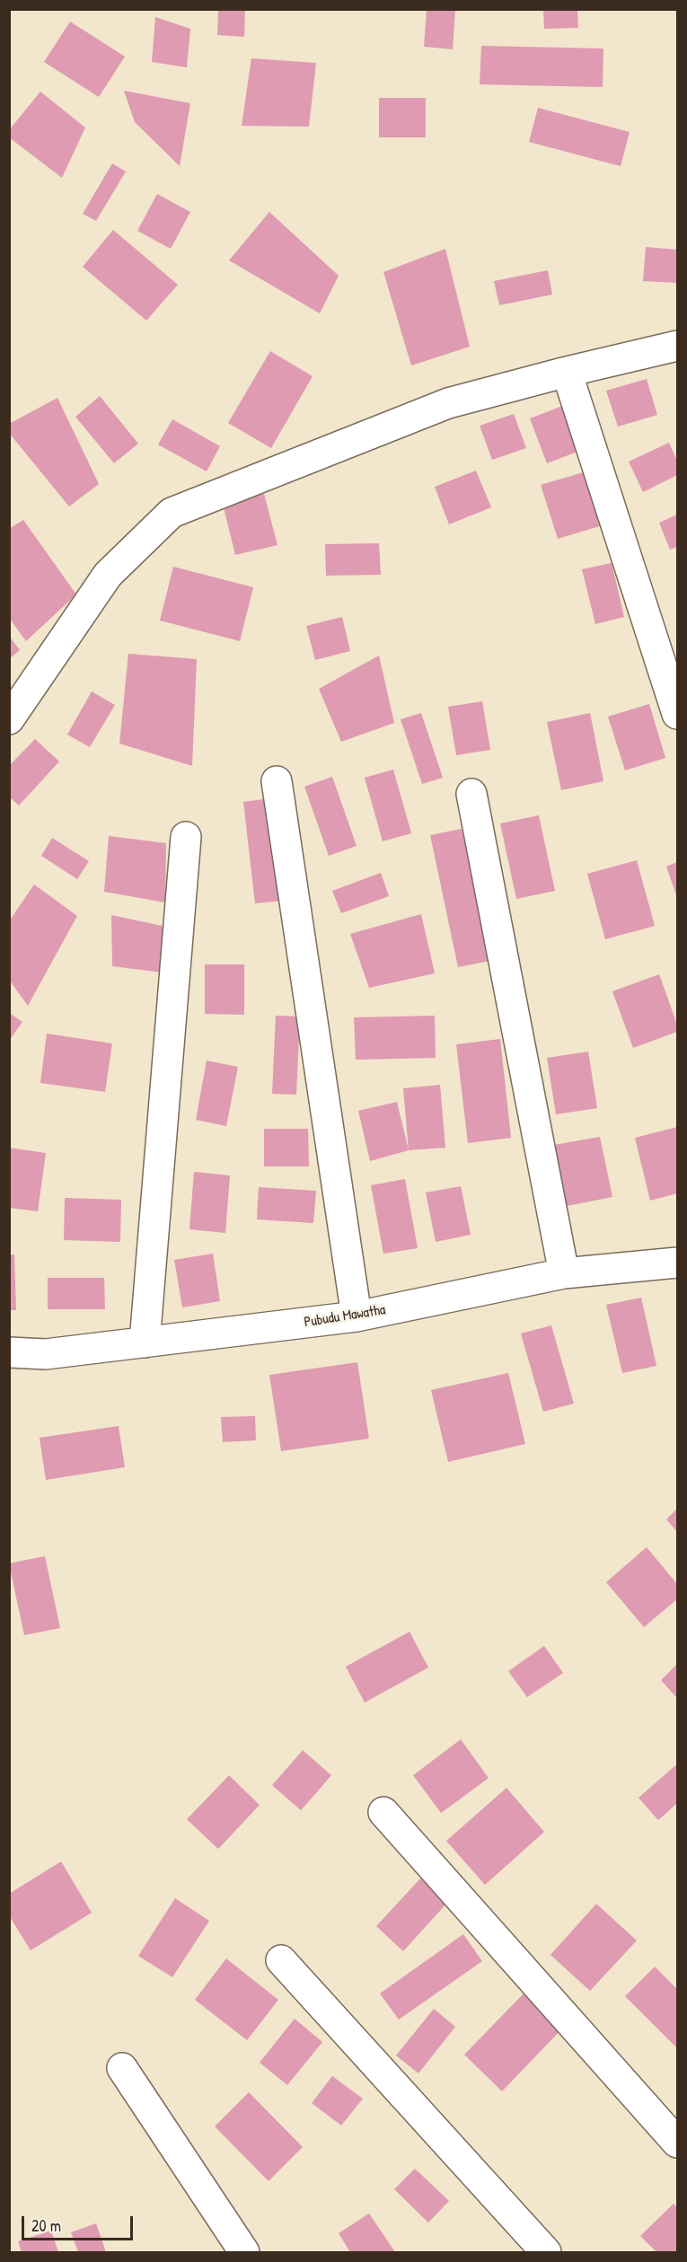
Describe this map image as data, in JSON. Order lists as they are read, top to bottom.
{
  "streets": {
    "street": ["Pubudu Mawatha"]
  },
  "scale_bar": "20 m"
}
